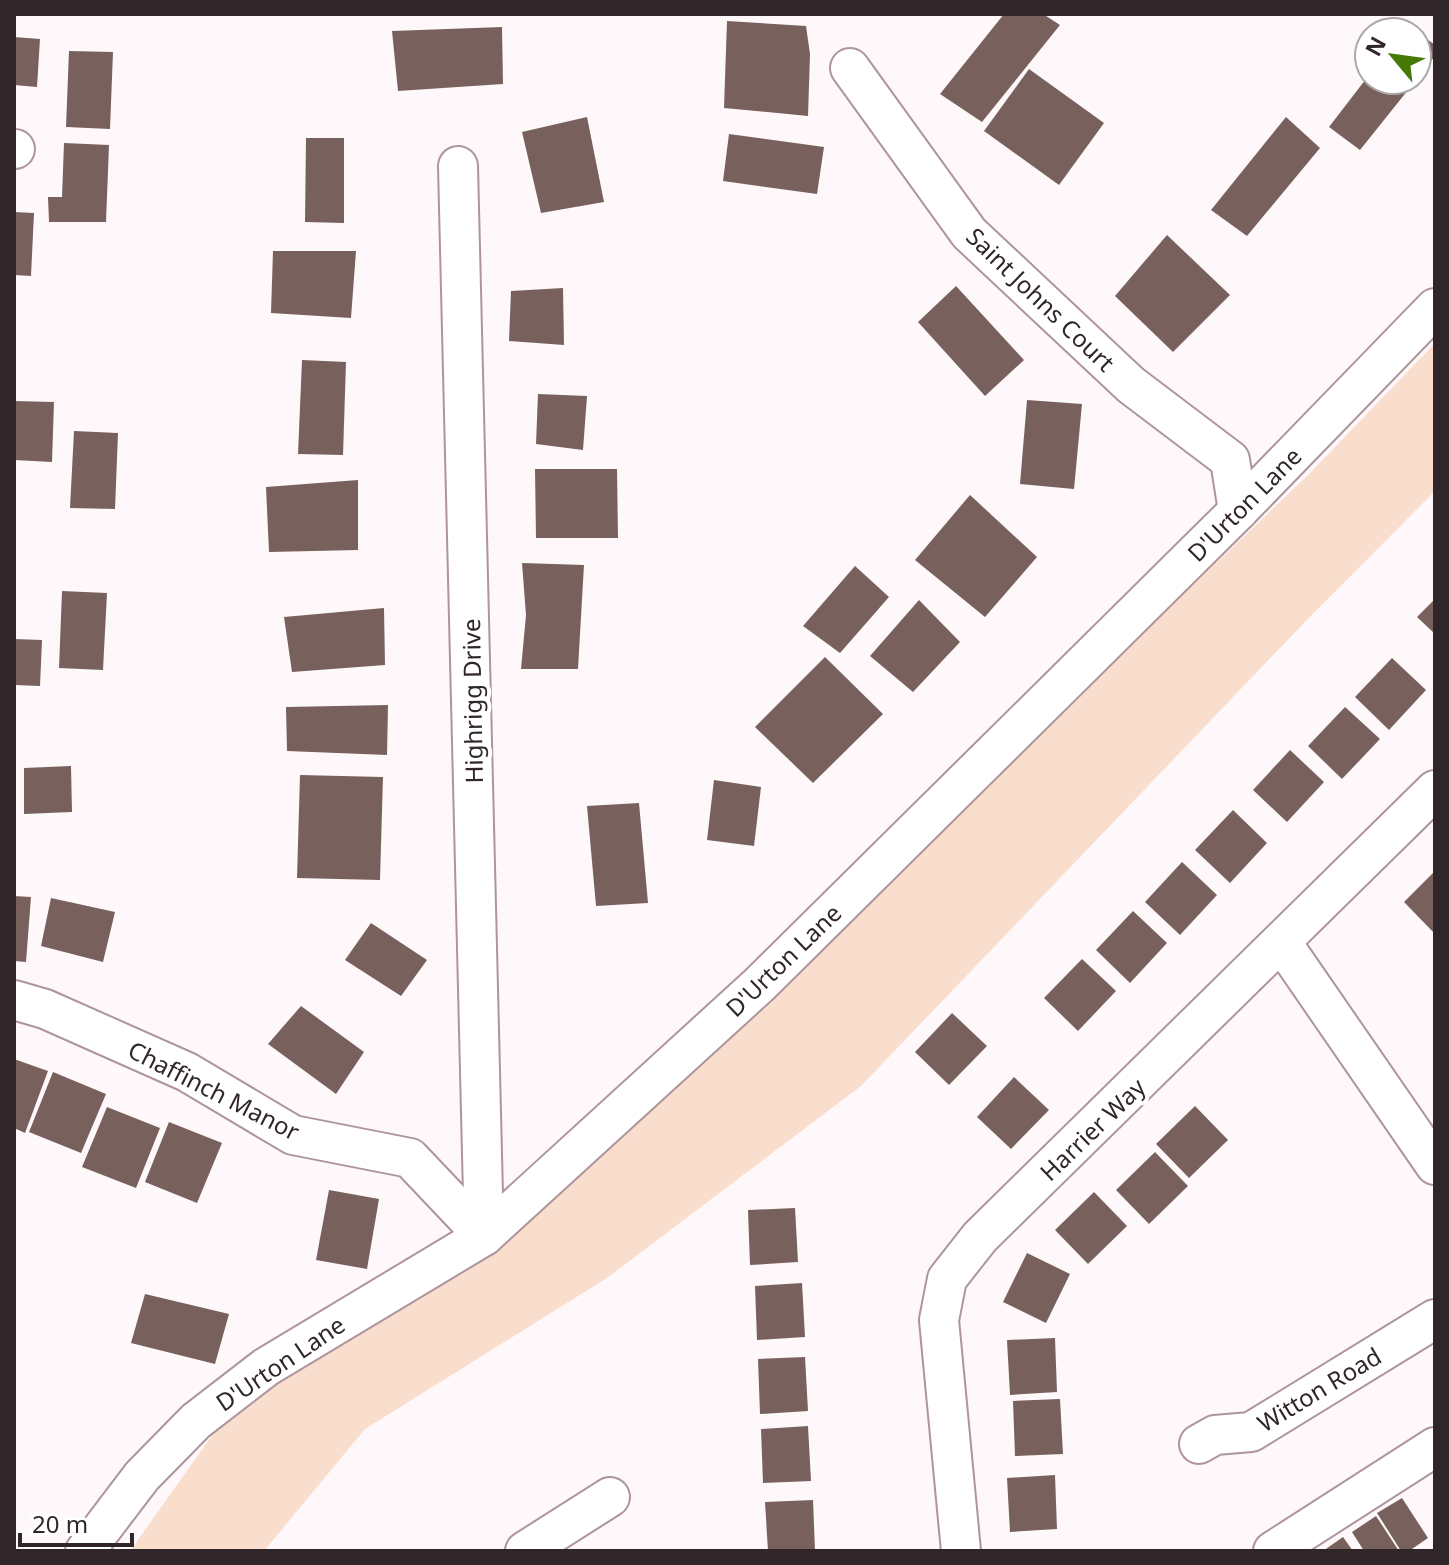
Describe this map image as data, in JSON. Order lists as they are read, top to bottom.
{
  "streets": {
    "street": [
      "Saint Johns Court",
      "D'Urton Lane",
      "Highrigg Drive",
      "Chaffinch Manor",
      "Harrier Way",
      "Witton Road"
    ]
  },
  "crossings": [
    ["Saint Johns Court", "D'Urton Lane"],
    ["D'Urton Lane", "Highrigg Drive"],
    ["D'Urton Lane", "Chaffinch Manor"],
    ["Highrigg Drive", "Chaffinch Manor"]
  ],
  "scale_bar": "20 m",
  "north": "top left"
}
